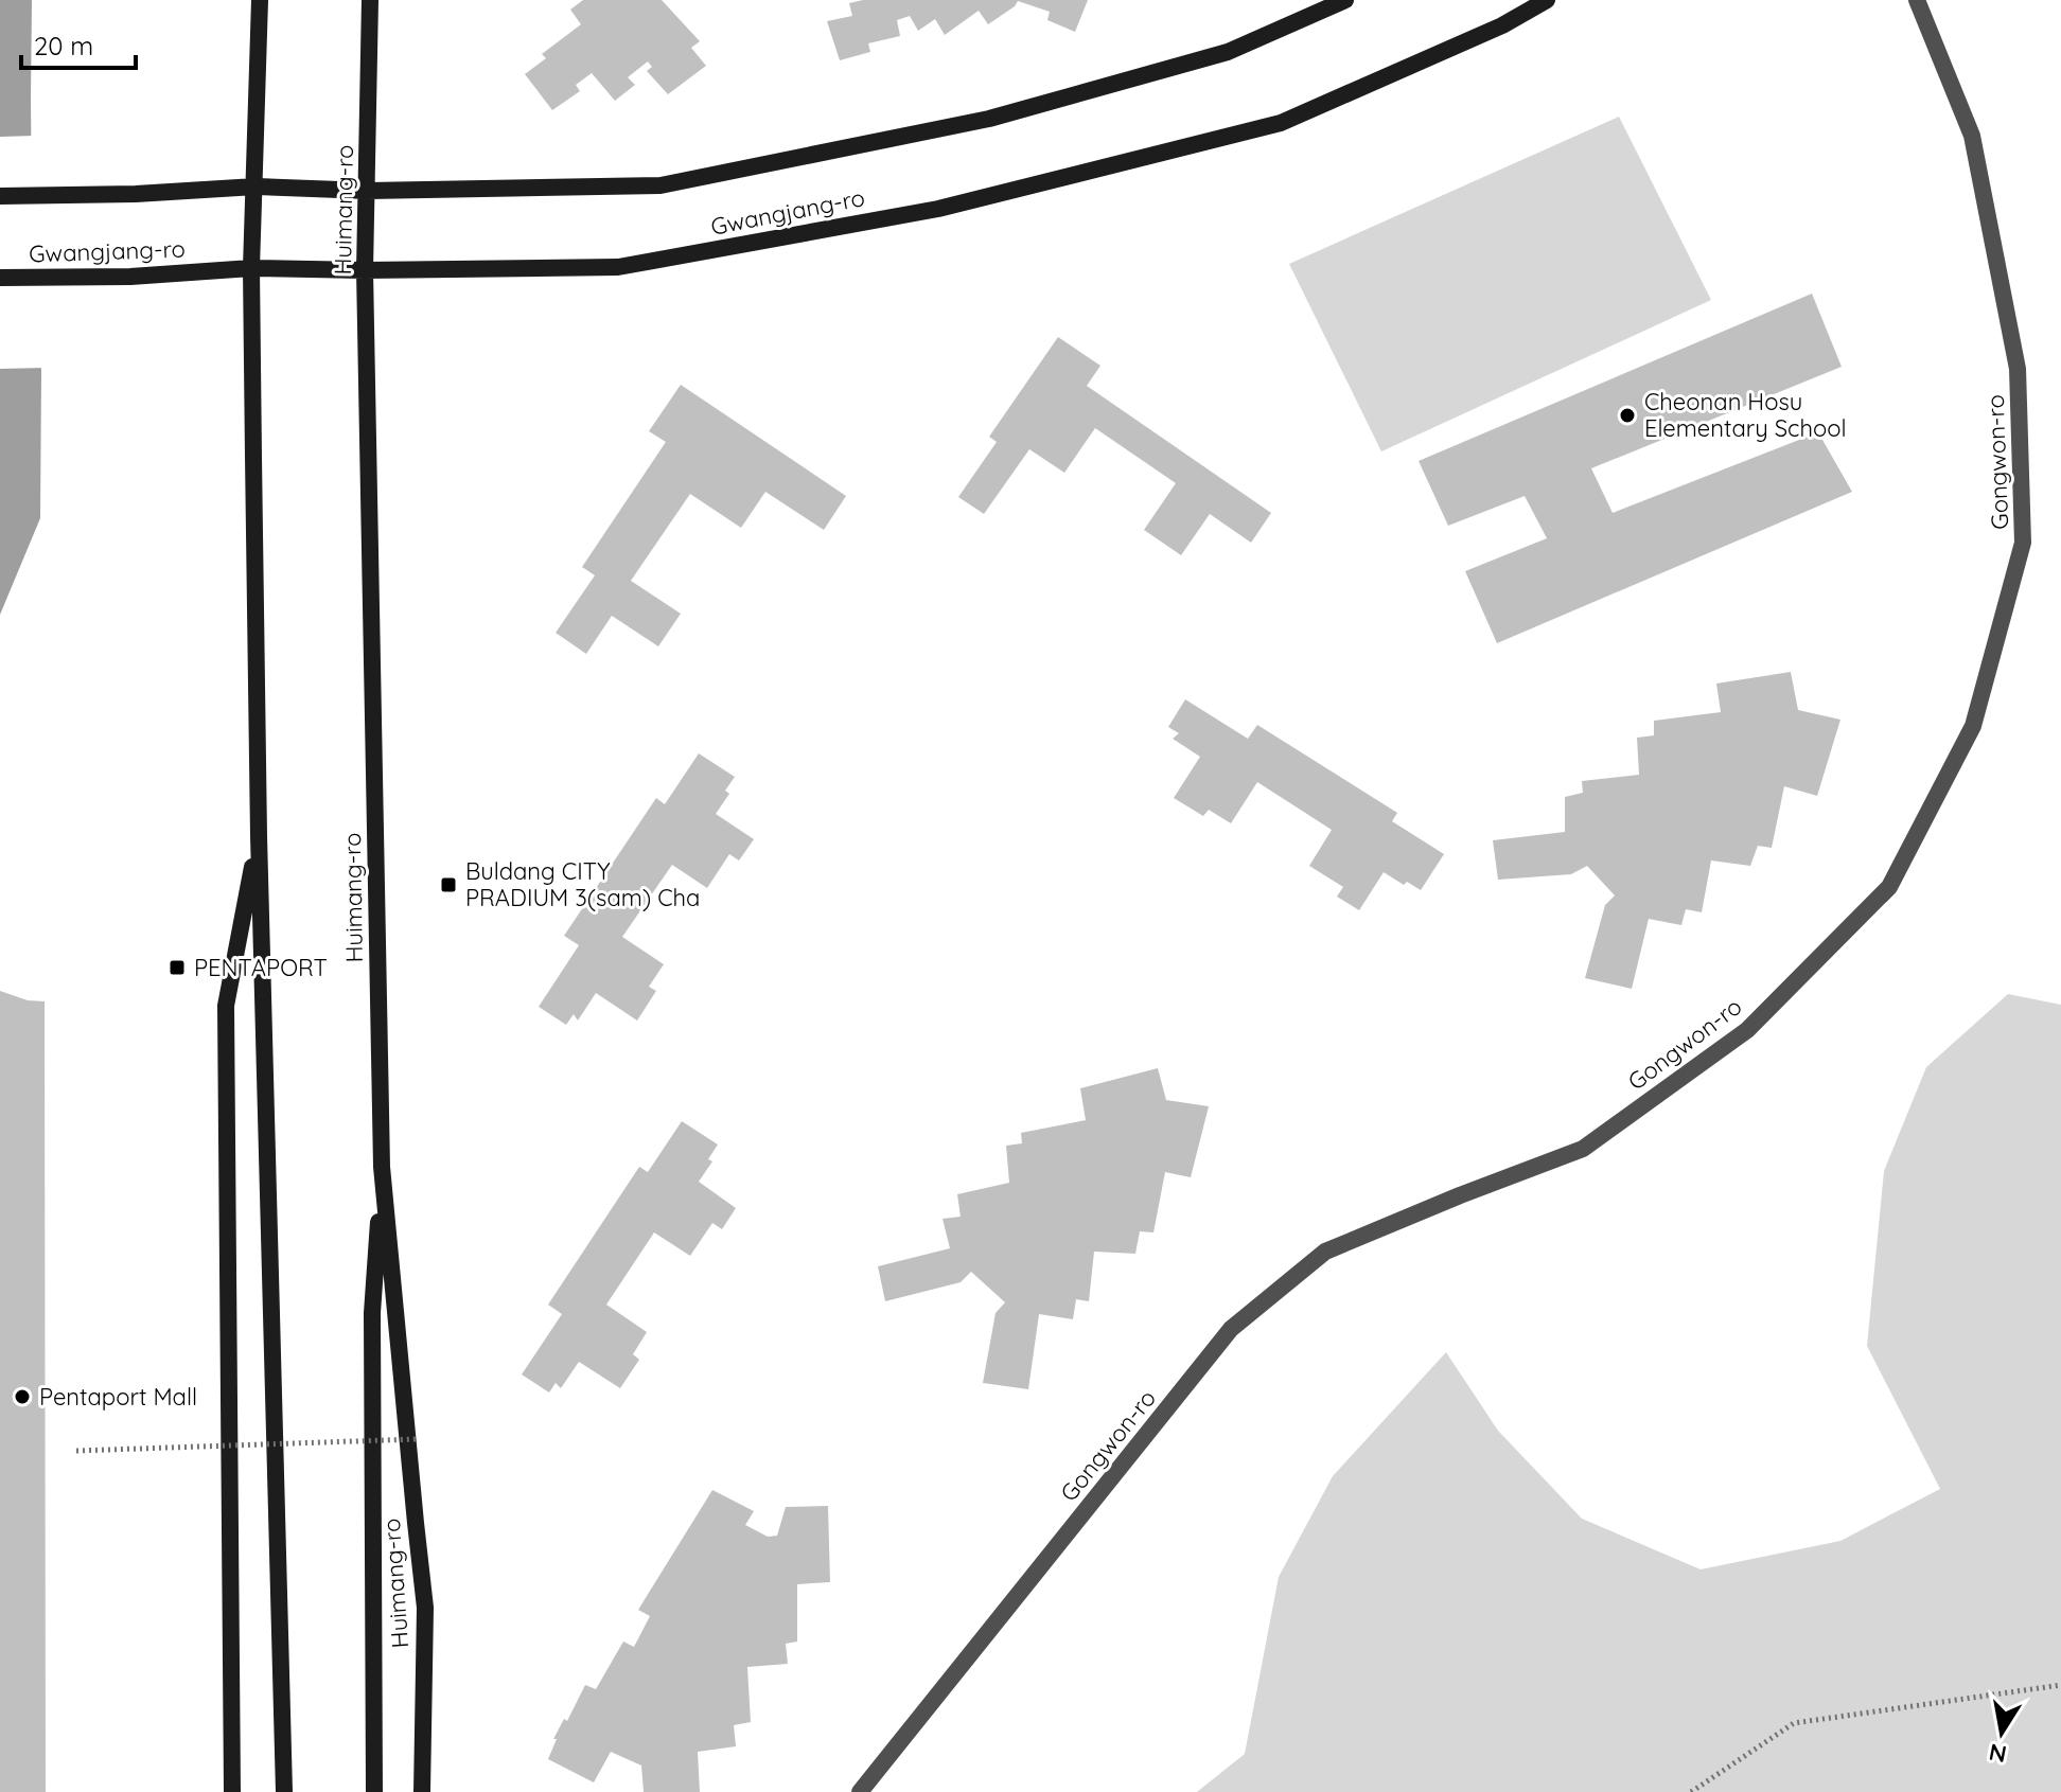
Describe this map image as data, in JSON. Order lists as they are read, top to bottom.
{
  "streets": {
    "main road": ["Huimang-ro", "Gwangjang-ro"],
    "street": ["Gongwon-ro"]
  },
  "crossings": [
    ["Huimang-ro", "Gwangjang-ro"]
  ],
  "places": {
    "other": ["Cheonan Hosu Elementary School", "Pentaport Mall"],
    "transit": ["Buldang CITY PRADIUM 3(sam) Cha", "PENTAPORT"]
  },
  "scale_bar": "20 m",
  "north": "bottom"
}
